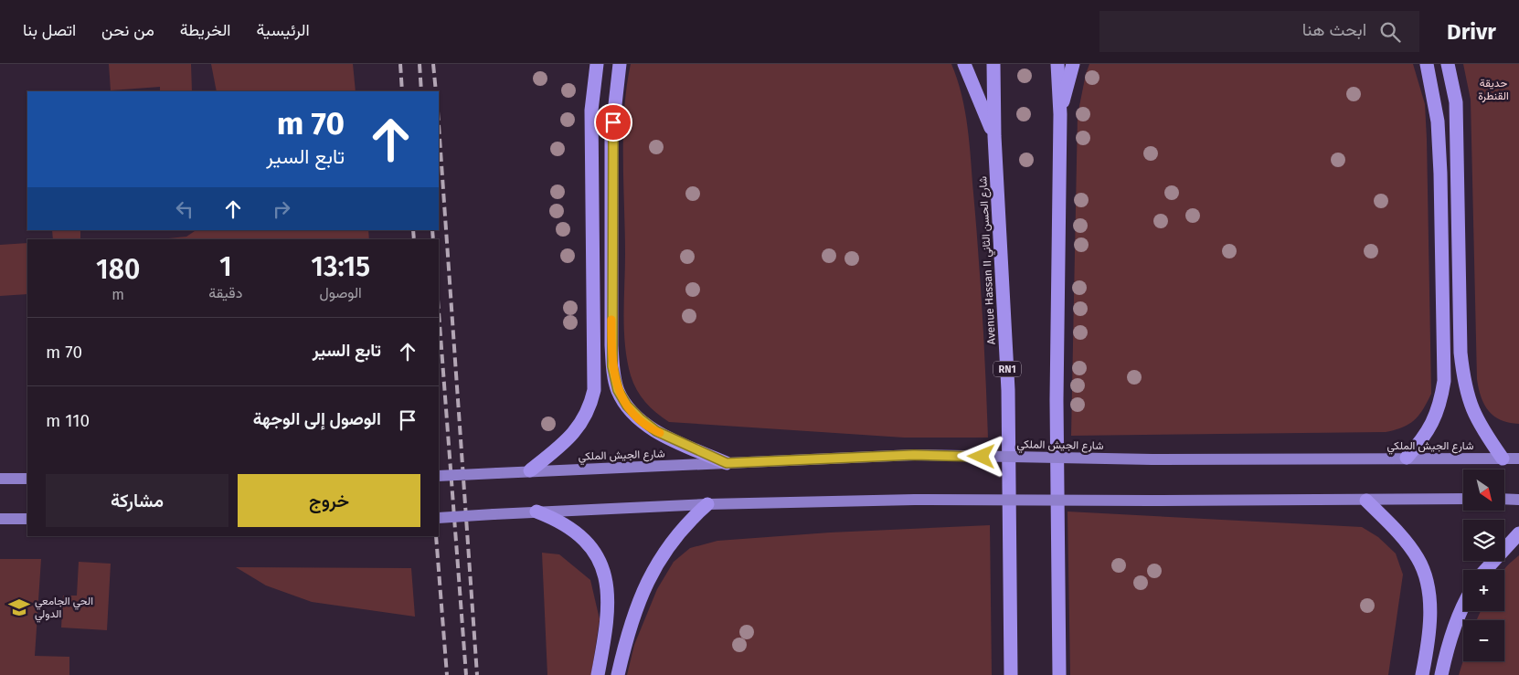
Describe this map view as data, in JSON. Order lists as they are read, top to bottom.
{
  "streets": {
    "highway": ["Avenue Hassan II شارع الحسن الثاني", "RN1"],
    "main road": ["شارع الجيش الملكي"]
  },
  "parks": ["حديقة القنطرة"],
  "places": {
    "school or university": ["الحي الجامعي الدولي"]
  },
  "north": "bottom right",
  "page": {
    "header": "Drivr",
    "search": "ابحث هنا",
    "nav": [
      "الرئيسية",
      "الخريطة",
      "من نحن",
      "اتصل بنا"
    ],
    "turn": ["70 m", "تابع السير"],
    "eta": [
      "13:15",
      "الوصول",
      "1",
      "دقيقة",
      "180",
      "m"
    ],
    "list": [
      {
        "name": "تابع السير",
        "value": "70 m"
      },
      {
        "name": "الوصول إلى الوجهة",
        "value": "110 m"
      }
    ],
    "buttons": ["خروج", "مشاركة"],
    "map_buttons": ["+", "−"]
  }
}
